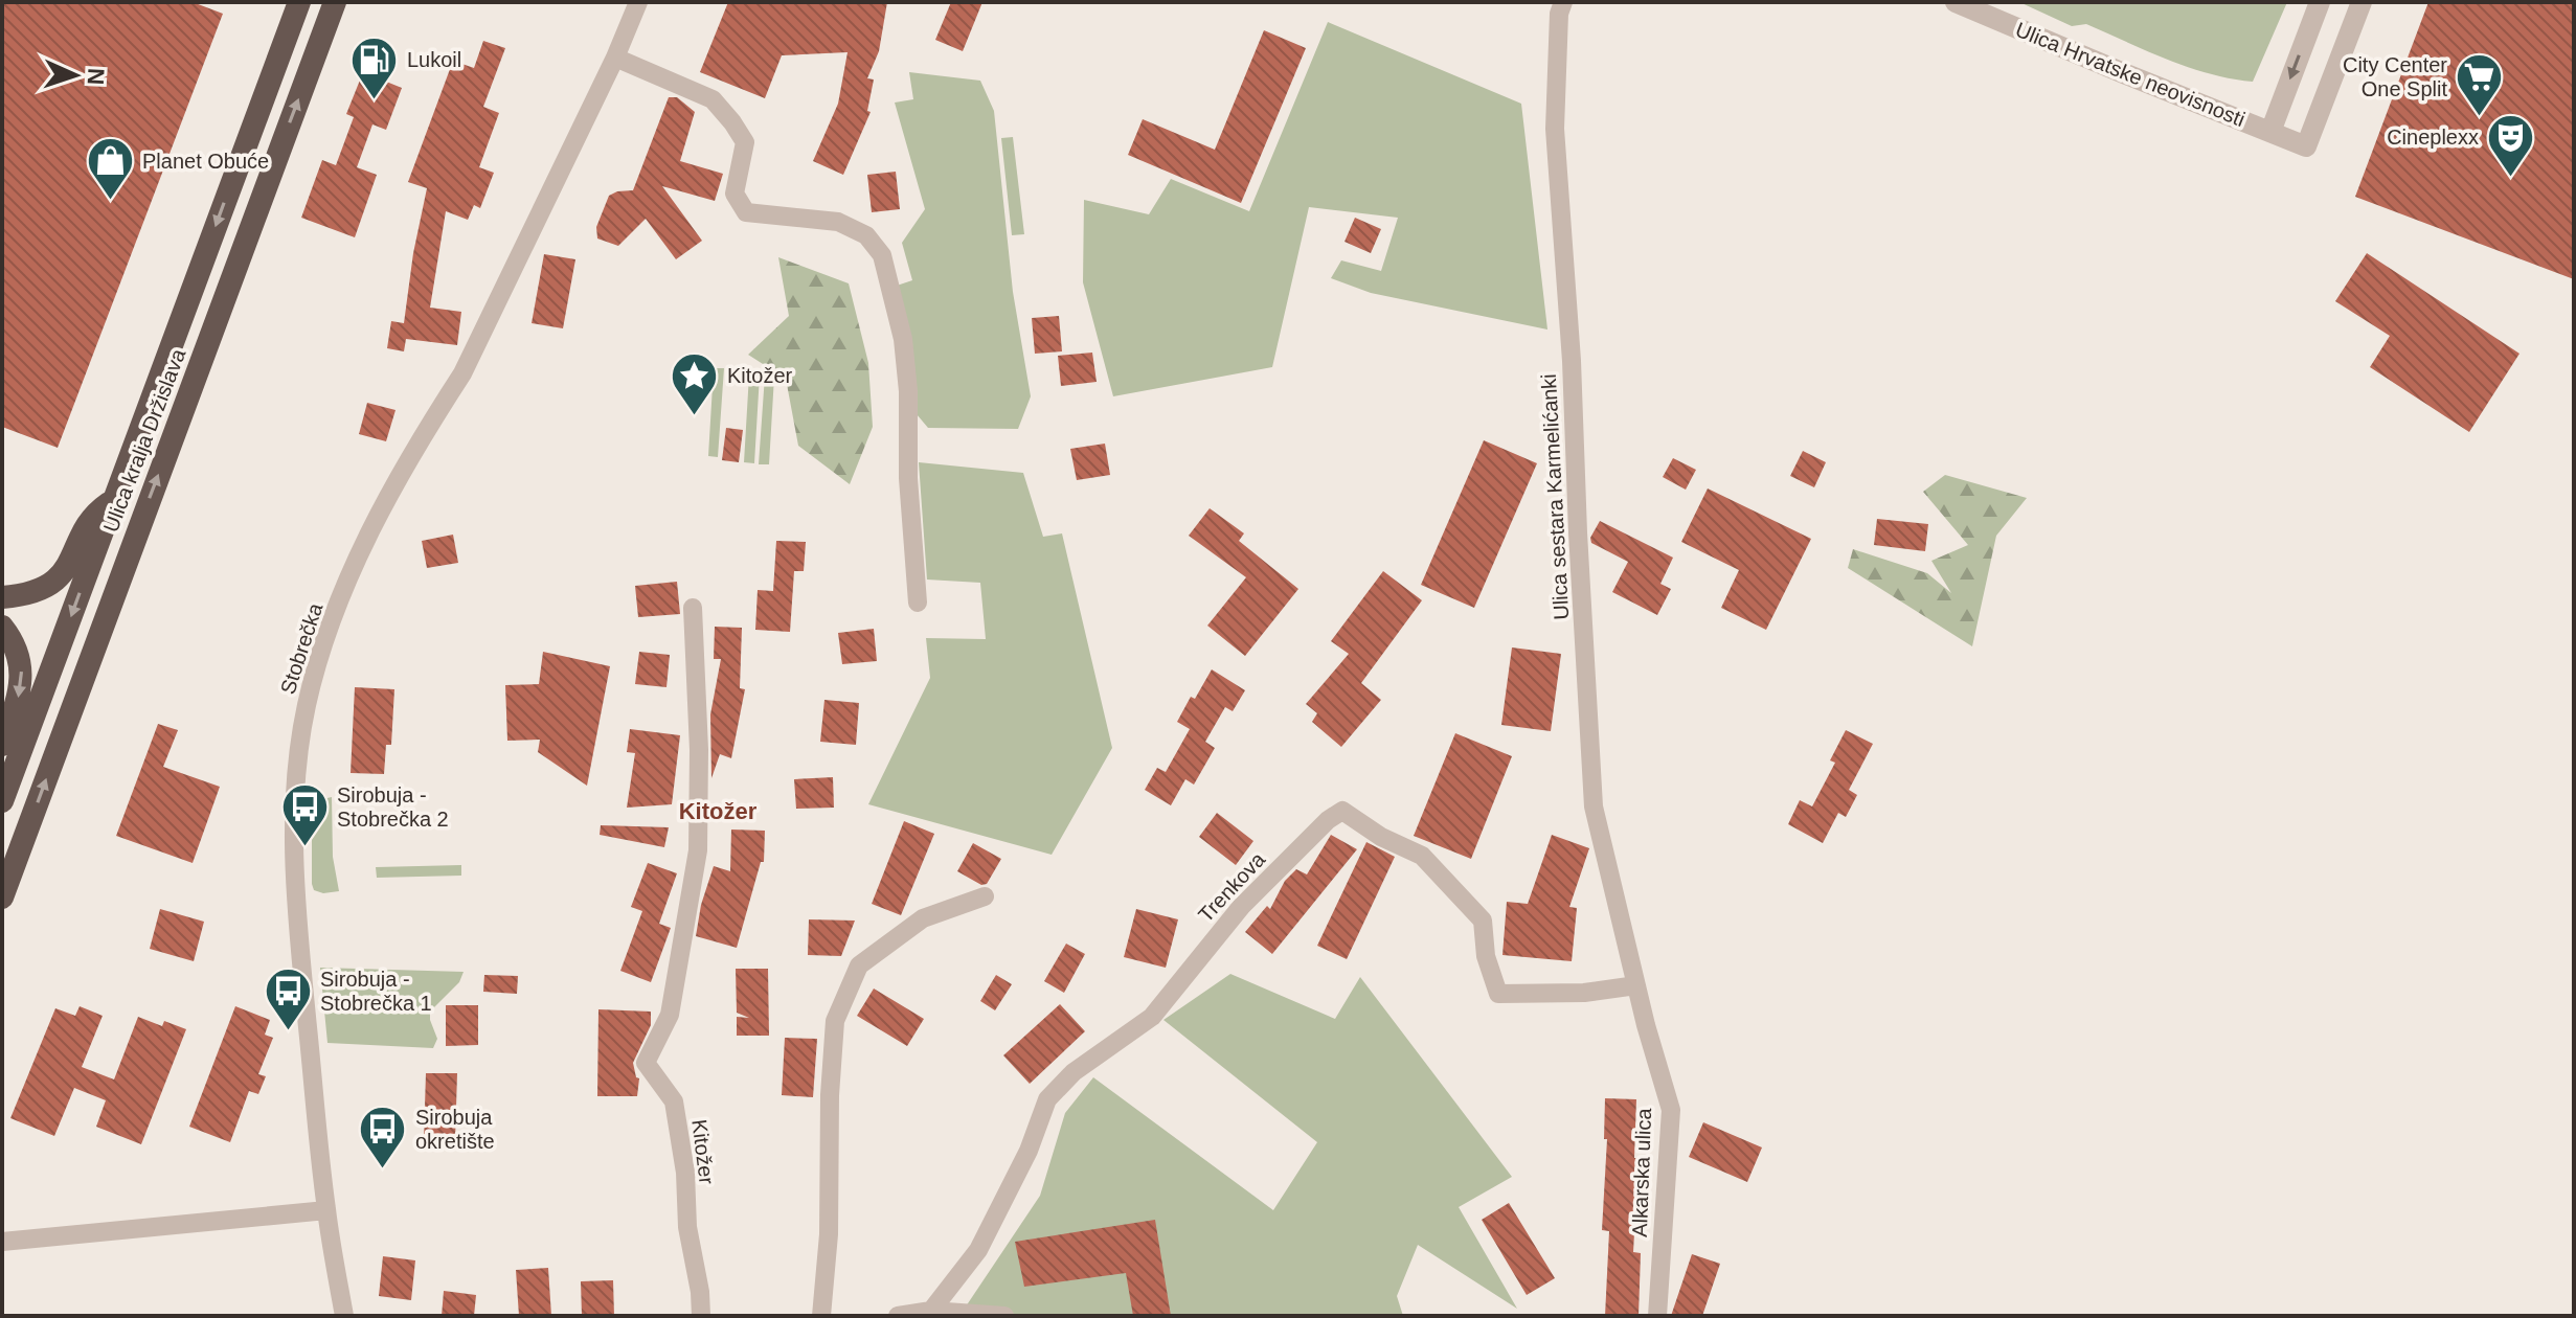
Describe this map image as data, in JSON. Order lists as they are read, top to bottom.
{
  "streets": {
    "highway": ["Ulica kralja Držislava"],
    "street": [
      "Ulica Hrvatske neovisnosti",
      "Ulica sestara Karmelićanki",
      "Stobrečka",
      "Trenkova",
      "Kitožer",
      "Alkarska ulica"
    ]
  },
  "crossings": [
    ["Ulica sestara Karmelićanki", "Trenkova"],
    ["Ulica sestara Karmelićanki", "Alkarska ulica"],
    ["Trenkova", "Alkarska ulica"]
  ],
  "districts": ["Kitožer"],
  "places": {
    "fuel station": ["Lukoil"],
    "supermarket": ["City Center One Split"],
    "theatre": ["Cineplexx"],
    "shop": ["Planet Obuće"],
    "place": ["Kitožer"],
    "bus stop": ["Sirobuja - Stobrečka 2", "Sirobuja - Stobrečka 1", "Sirobuja okretište"]
  },
  "north": "right"
}
